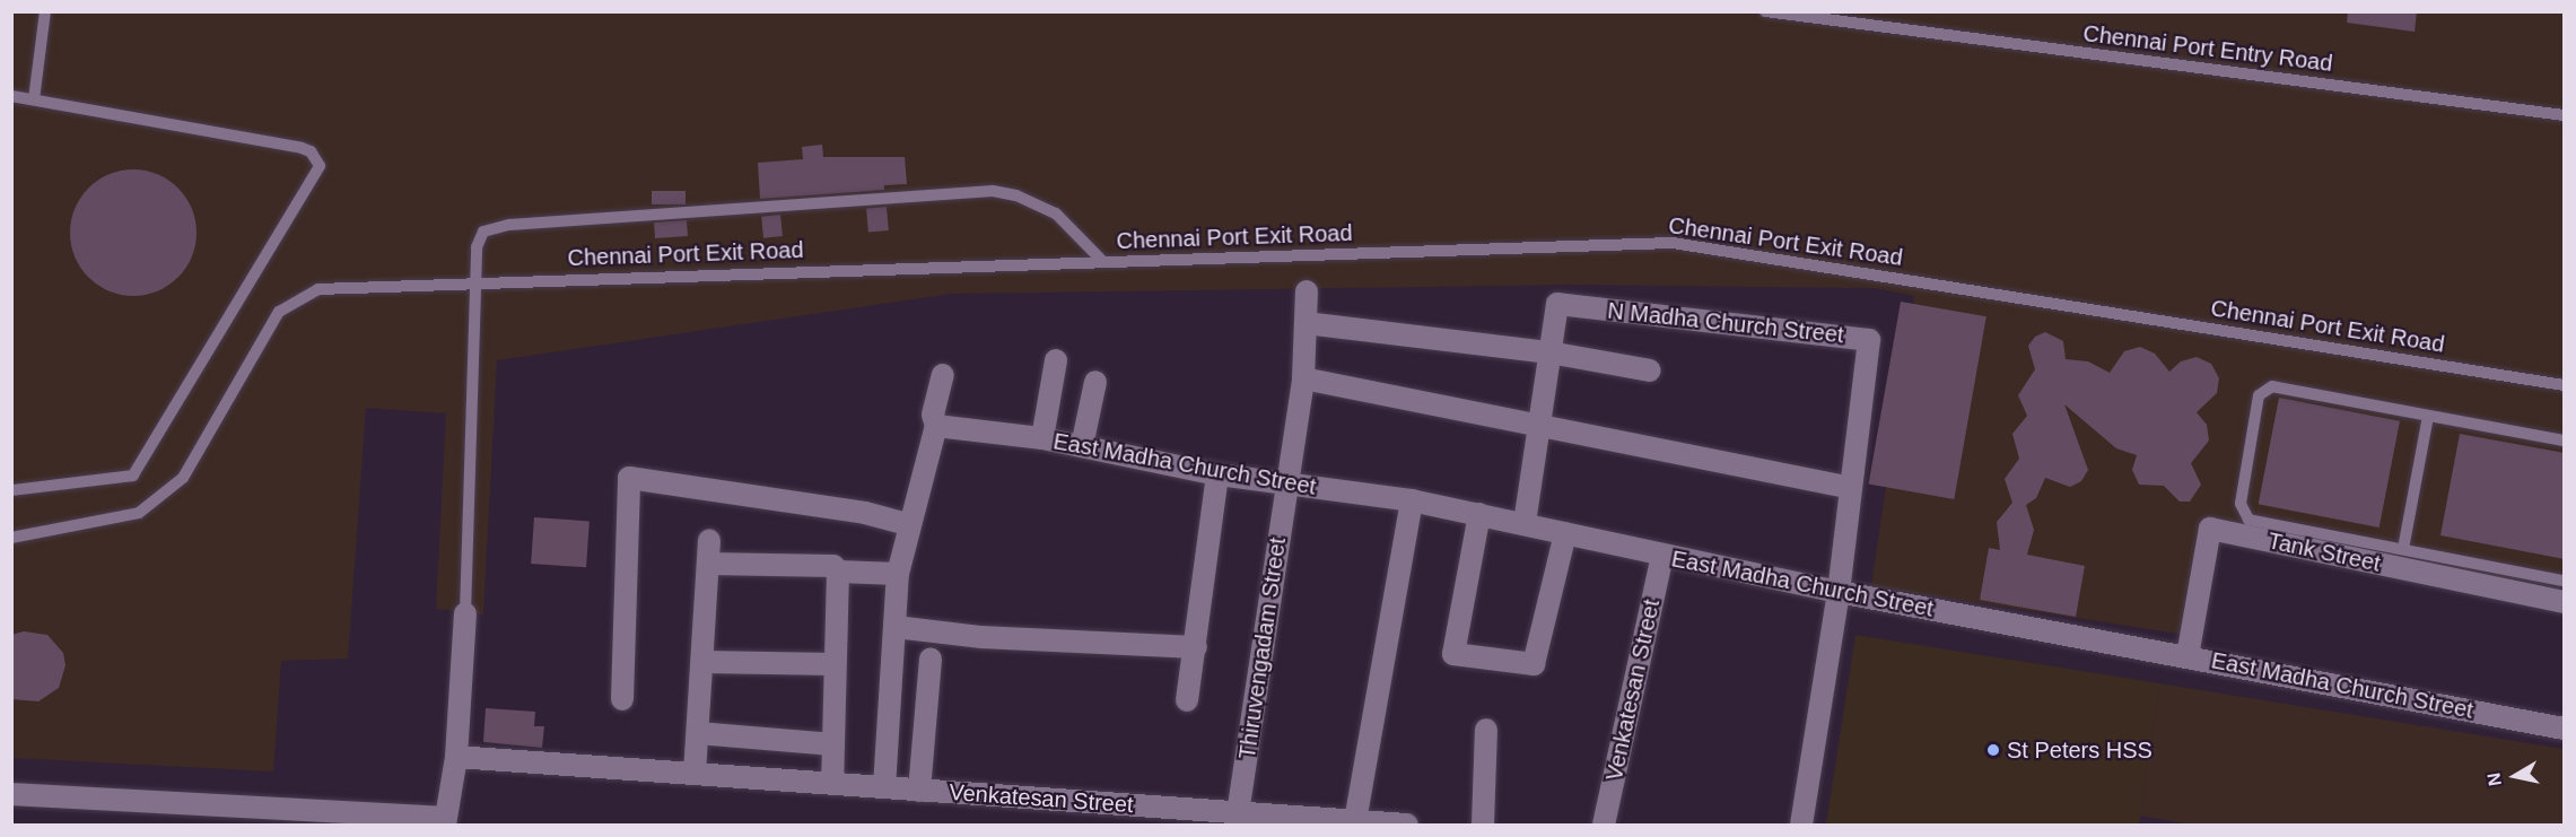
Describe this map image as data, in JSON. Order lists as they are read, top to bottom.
{
  "streets": {
    "street": [
      "N Madha Church Street",
      "East Madha Church Street",
      "Tank Street",
      "Thiruvengadam Street",
      "Venkatesan Street"
    ],
    "lane": ["Chennai Port Entry Road", "Chennai Port Exit Road"]
  },
  "crossings": [
    ["N Madha Church Street", "East Madha Church Street"],
    ["East Madha Church Street", "Tank Street"],
    ["East Madha Church Street", "Thiruvengadam Street"],
    ["East Madha Church Street", "Venkatesan Street"],
    ["Thiruvengadam Street", "Venkatesan Street"]
  ],
  "places": ["St Peters HSS"],
  "north": "left"
}
